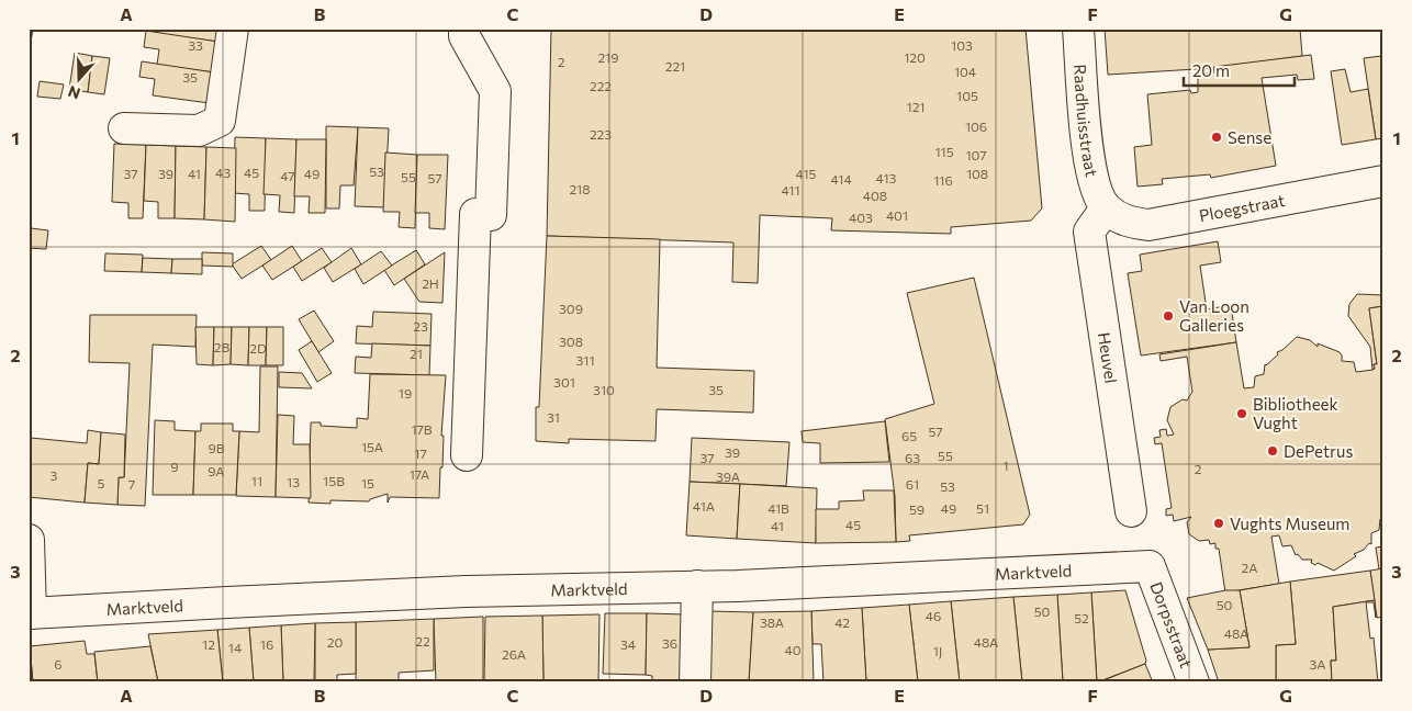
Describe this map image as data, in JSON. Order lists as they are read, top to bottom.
{
  "streets": {
    "street": [
      "Raadhuisstraat",
      "Ploegstraat",
      "Heuvel",
      "Marktveld",
      "Dorpsstraat"
    ]
  },
  "crossings": [
    ["Raadhuisstraat", "Ploegstraat"],
    ["Raadhuisstraat", "Heuvel"],
    ["Ploegstraat", "Heuvel"],
    ["Marktveld", "Dorpsstraat"]
  ],
  "places": [
    "Sense",
    "Van Loon Galleries",
    "Bibliotheek Vught",
    "DePetrus",
    "Vughts Museum"
  ],
  "house_numbers": [
    "33",
    "103",
    "219",
    "120",
    "2",
    "221",
    "104",
    "35",
    "222",
    "105",
    "121",
    "106",
    "223",
    "115",
    "107",
    "53",
    "43",
    "45",
    "37",
    "39",
    "41",
    "49",
    "415",
    "108",
    "47",
    "55",
    "57",
    "413",
    "414",
    "116",
    "218",
    "411",
    "408",
    "401",
    "403",
    "2H",
    "309",
    "23",
    "308",
    "2B",
    "2D",
    "21",
    "311",
    "301",
    "310",
    "35",
    "19",
    "31",
    "17B",
    "57",
    "65",
    "15A",
    "9B",
    "39",
    "17",
    "55",
    "37",
    "63",
    "1",
    "9",
    "2",
    "9A",
    "17A",
    "3",
    "39A",
    "11",
    "15B",
    "13",
    "5",
    "15",
    "7",
    "61",
    "53",
    "41A",
    "41B",
    "49",
    "51",
    "59",
    "45",
    "41",
    "2A",
    "50",
    "50",
    "46",
    "52",
    "38A",
    "42",
    "48A",
    "22",
    "20",
    "48A",
    "36",
    "12",
    "16",
    "34",
    "14",
    "40",
    "1J",
    "26A",
    "6",
    "3A"
  ],
  "scale_bar": "20 m",
  "north": "bottom",
  "grid": {
    "columns": [
      "A",
      "B",
      "C",
      "D",
      "E",
      "F",
      "G"
    ],
    "rows": ["1", "2", "3"]
  }
}
